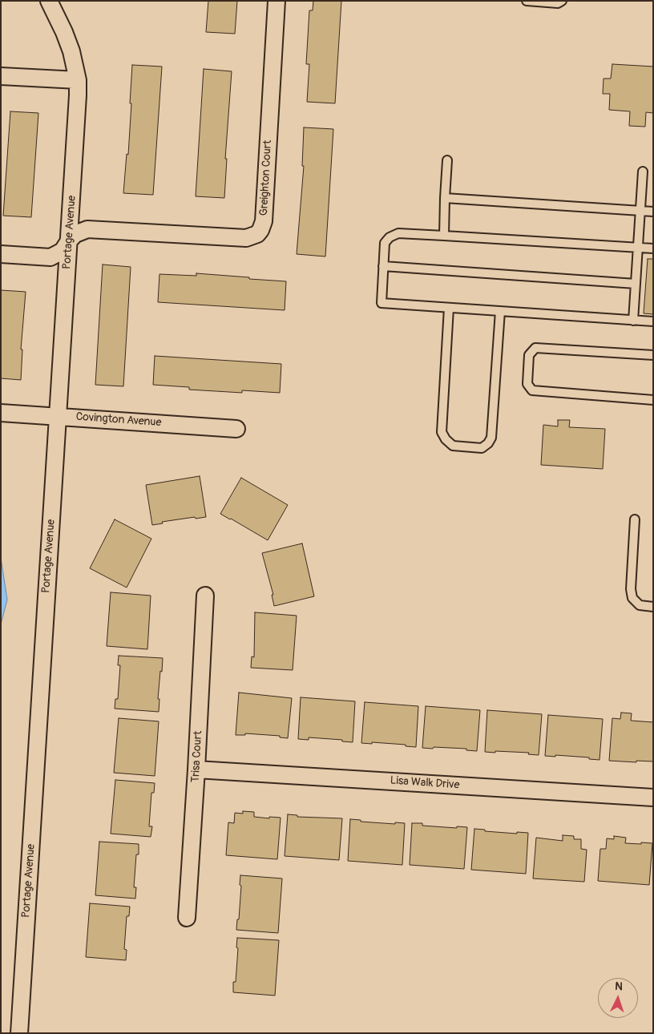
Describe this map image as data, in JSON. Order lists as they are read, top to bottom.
{
  "streets": {
    "street": [
      "Greighton Court",
      "Portage Avenue",
      "Covington Avenue",
      "Trisa Court",
      "Lisa Walk Drive"
    ]
  },
  "crossings": [
    ["Greighton Court", "Portage Avenue"],
    ["Portage Avenue", "Covington Avenue"],
    ["Trisa Court", "Lisa Walk Drive"]
  ],
  "north": "top"
}
